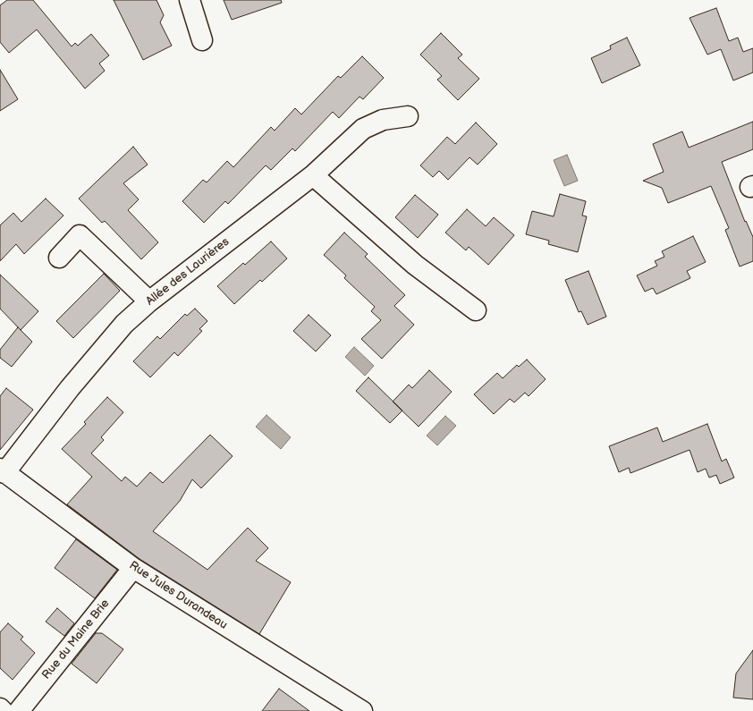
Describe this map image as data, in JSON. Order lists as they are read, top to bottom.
{
  "streets": {
    "street": ["Allée des Laurières", "Rue Jules Durandeau", "Rue du Maine Brie"]
  },
  "crossings": [
    ["Allée des Laurières", "Rue Jules Durandeau"],
    ["Rue Jules Durandeau", "Rue du Maine Brie"]
  ]
}
